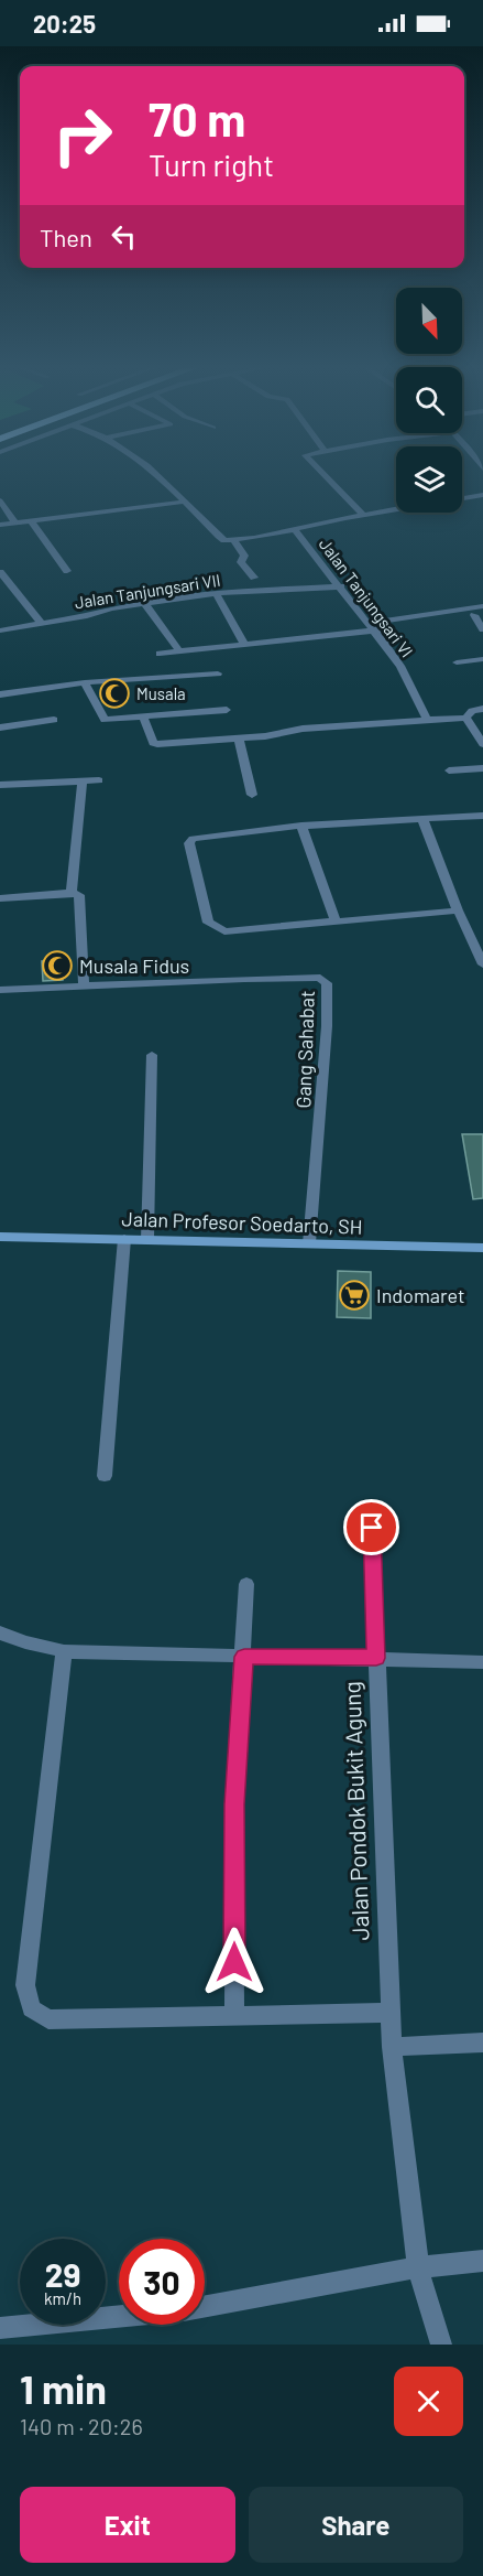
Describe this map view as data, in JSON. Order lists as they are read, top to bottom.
{
  "streets": {
    "main road": ["Jalan Profesor Soedarto, SH"],
    "street": [
      "Jalan Tanjungsari VII",
      "Jalan Tanjungsari VI",
      "Gang Sahabat",
      "Jalan Pondok Bukit Agung"
    ]
  },
  "crossings": [
    ["Jalan Tanjungsari VII", "Jalan Tanjungsari VI"],
    ["Gang Sahabat", "Jalan Profesor Soedarto, SH"]
  ],
  "places": {
    "mosque": ["Musala", "Musala Fidus"],
    "supermarket": ["Indomaret"]
  },
  "north": "bottom right",
  "page": {
    "status": "20:25",
    "turn": ["70 m", "Turn right"],
    "then": "Then",
    "speed": "29 km/h",
    "limit": "30",
    "heading": ["1 min", "140 m · 20:26"],
    "buttons": ["Exit", "Share"]
  }
}
